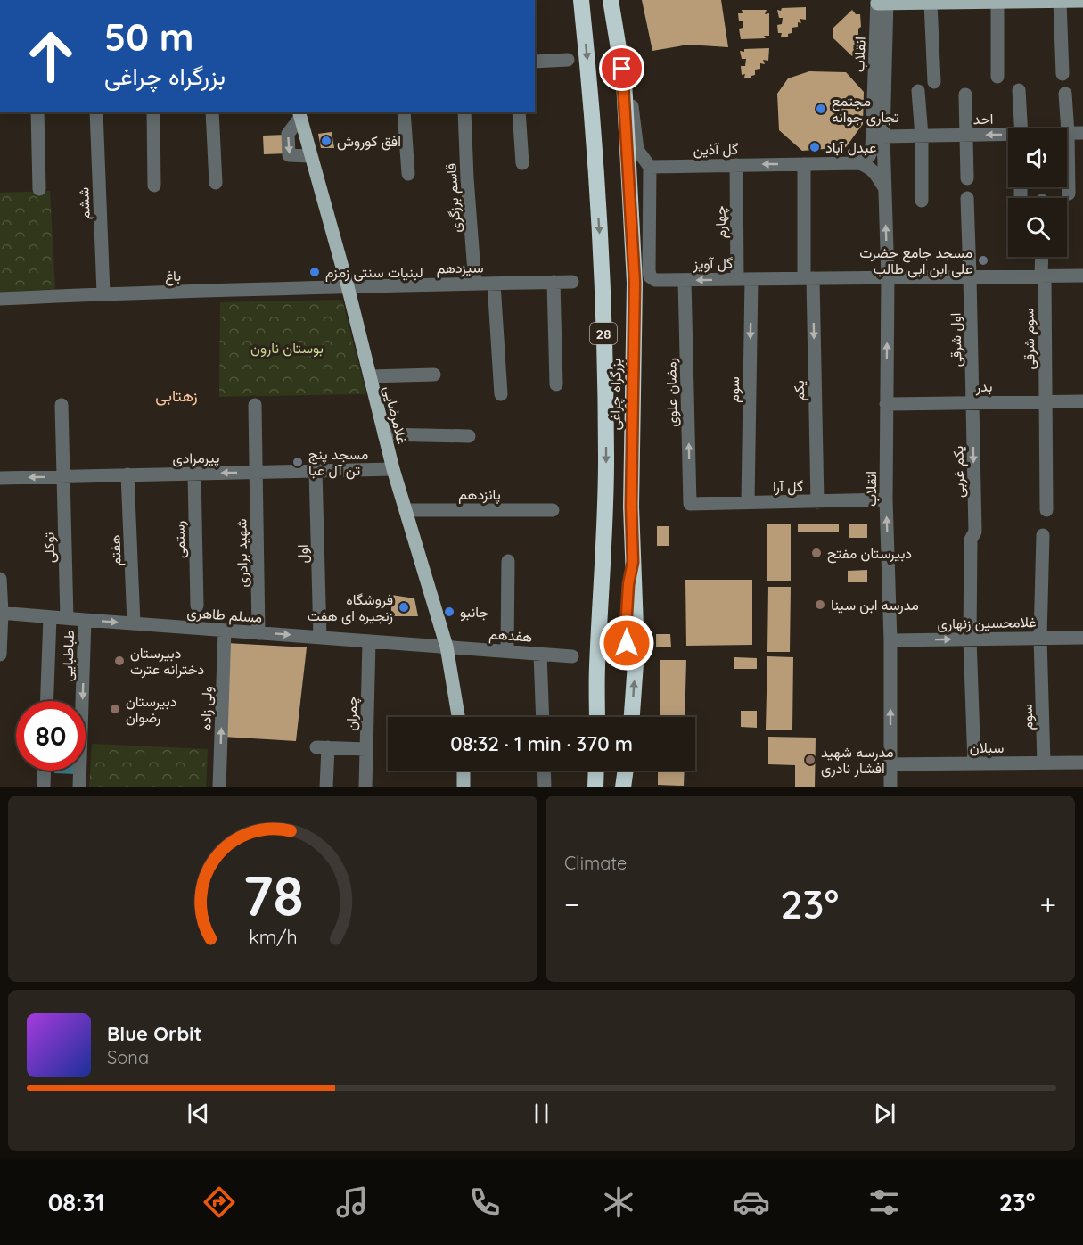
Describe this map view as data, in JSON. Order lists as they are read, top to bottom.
{
  "streets": {
    "highway": ["28", "بزرگراه چراغی"],
    "main road": ["غلامرضایی"],
    "street": [
      "انقلاب",
      "احد",
      "گل آذین",
      "قاسم برزگری",
      "ششم",
      "چهارم",
      "گل آویز",
      "سیزدهم",
      "باغ",
      "سوم شرقی",
      "اول شرقی",
      "بدر",
      "سوم",
      "یکم",
      "رمضان علوی",
      "پیرمرادی",
      "یکم غربی",
      "گل آرا",
      "پانزدهم",
      "رستمی",
      "توکلی",
      "هفتم",
      "شهید برادری",
      "اول",
      "مسلم طاهری",
      "غلامحسین زنهاری",
      "هفدهم",
      "طباطبایی",
      "ولی زاده",
      "چمران",
      "سبلان"
    ]
  },
  "crossings": [
    ["انقلاب", "احد"],
    ["انقلاب", "گل آذین"],
    ["انقلاب", "گل آویز"],
    ["انقلاب", "بدر"],
    ["انقلاب", "گل آرا"],
    ["انقلاب", "غلامحسین زنهاری"],
    ["انقلاب", "سبلان"],
    ["گل آذین", "چهارم"],
    ["گل آذین", "گل آویز"],
    ["گل آذین", "یکم"],
    ["قاسم برزگری", "سیزدهم"],
    ["ششم", "باغ"],
    ["چهارم", "گل آویز"],
    ["گل آویز", "سوم شرقی"],
    ["گل آویز", "اول شرقی"],
    ["گل آویز", "سوم"],
    ["گل آویز", "یکم"],
    ["گل آویز", "رمضان علوی"],
    ["سیزدهم", "باغ"],
    ["سیزدهم", "غلامرضایی"],
    ["باغ", "غلامرضایی"],
    ["سوم شرقی", "بدر"],
    ["اول شرقی", "بدر"],
    ["اول شرقی", "یکم غربی"],
    ["بدر", "یکم غربی"],
    ["سوم", "گل آرا"],
    ["سوم", "غلامحسین زنهاری"],
    ["سوم", "سبلان"],
    ["یکم", "گل آرا"],
    ["رمضان علوی", "گل آرا"],
    ["غلامرضایی", "پیرمرادی"],
    ["غلامرضایی", "پانزدهم"],
    ["غلامرضایی", "مسلم طاهری"],
    ["غلامرضایی", "هفدهم"],
    ["پیرمرادی", "رستمی"],
    ["پیرمرادی", "توکلی"],
    ["پیرمرادی", "هفتم"],
    ["پیرمرادی", "شهید برادری"],
    ["پیرمرادی", "اول"],
    ["یکم غربی", "غلامحسین زنهاری"],
    ["توکلی", "مسلم طاهری"],
    ["هفتم", "مسلم طاهری"],
    ["شهید برادری", "مسلم طاهری"],
    ["اول", "مسلم طاهری"],
    ["مسلم طاهری", "هفدهم"],
    ["مسلم طاهری", "طباطبایی"],
    ["مسلم طاهری", "ولی زاده"],
    ["مسلم طاهری", "چمران"]
  ],
  "one_way": [
    "انقلاب",
    "سوم",
    "یکم",
    "رمضان علوی",
    "غلامحسین زنهاری",
    "ولی زاده"
  ],
  "districts": ["زهتابی"],
  "parks": ["بوستان نارون"],
  "places": [
    "مجتمع تجاری جوانه",
    "افق کوروش",
    "عبدل آباد",
    "مسجد جامع حضرت علی ابن ابی طالب",
    "لبنیات سنتی زمزم",
    "مسجد پنج تن آل عبا",
    "دبیرستان مفتح",
    "مدرسه ابن سینا",
    "فروشگاه زنجیره ای هفت",
    "جانبو",
    "دبیرستان دخترانه عترت",
    "دبیرستان رضوان",
    "مدرسه شهید افشار نادری"
  ],
  "page": {
    "turn": ["50 m", "بزرگراه چراغی"],
    "limit": "80",
    "trip": "08:32 · 1 min · 370 m",
    "tile": "Climate",
    "heat": ["−", "23°", "+"],
    "song": ["Blue Orbit", "Sona"],
    "tabs": ["08:31", "23°"],
    "gauge": ["78", "km/h"]
  }
}
